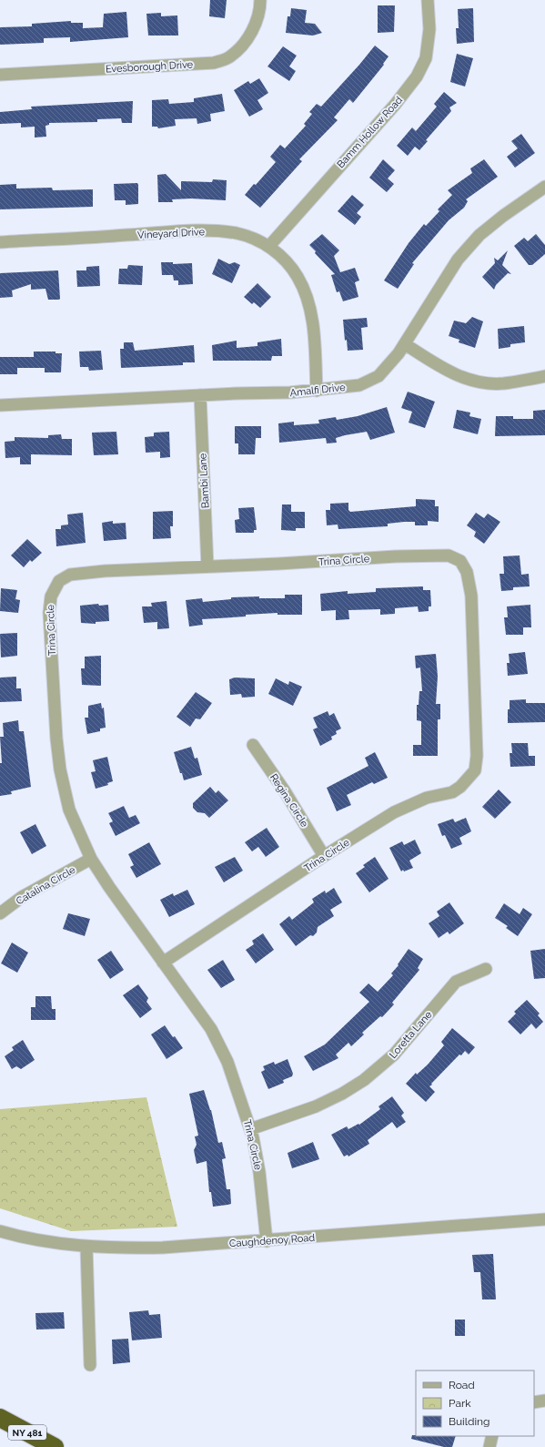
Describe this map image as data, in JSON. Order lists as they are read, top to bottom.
{
  "streets": {
    "highway": ["NY 481"],
    "street": [
      "Evesborough Drive",
      "Bamm Hollow Road",
      "Vineyard Drive",
      "Amalfi Drive",
      "Bambi Lane",
      "Trina Circle",
      "Regina Circle",
      "Catalina Circle",
      "Loretta Lane",
      "Caughdenoy Road"
    ]
  },
  "crossings": [
    ["Bamm Hollow Road", "Vineyard Drive"],
    ["Vineyard Drive", "Amalfi Drive"],
    ["Amalfi Drive", "Bambi Lane"],
    ["Bambi Lane", "Trina Circle"],
    ["Trina Circle", "Regina Circle"],
    ["Trina Circle", "Catalina Circle"],
    ["Trina Circle", "Loretta Lane"],
    ["Trina Circle", "Caughdenoy Road"]
  ],
  "legend": ["Road", "Park", "Building"]
}
